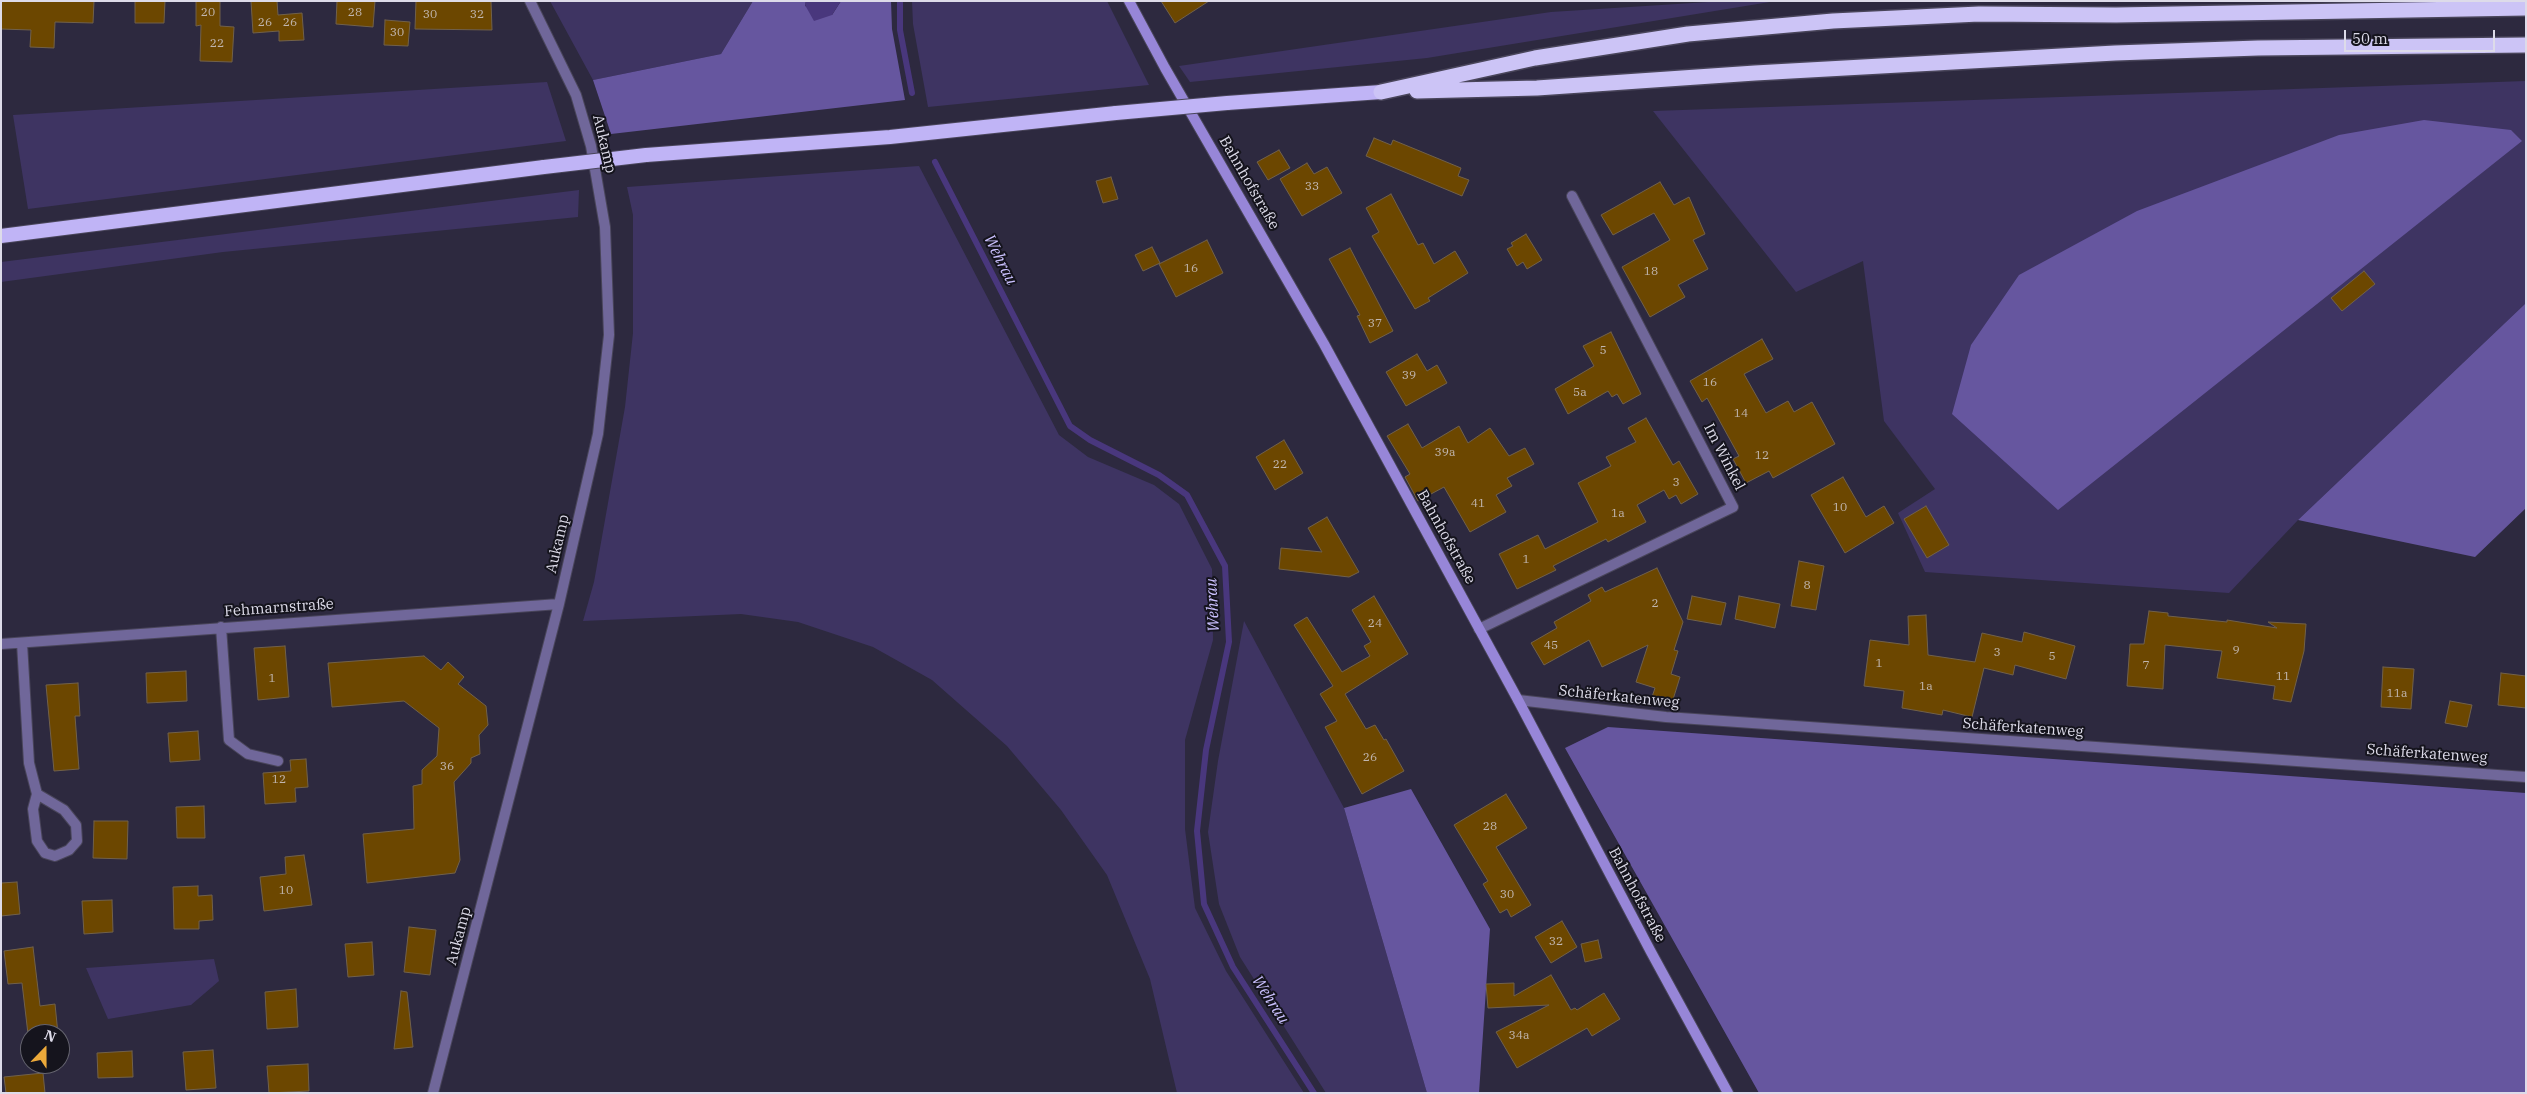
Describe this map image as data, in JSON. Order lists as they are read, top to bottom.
{
  "streets": {
    "main road": ["Bahnhofstraße"],
    "street": [
      "Aukamp",
      "Im Winkel",
      "Fehmarnstraße",
      "Schäferkatenweg"
    ]
  },
  "crossings": [
    ["Aukamp", "Fehmarnstraße"],
    ["Bahnhofstraße", "Im Winkel"],
    ["Bahnhofstraße", "Schäferkatenweg"]
  ],
  "water": ["Wehrau"],
  "house_numbers": [
    "20",
    "28",
    "30",
    "32",
    "26",
    "26",
    "30",
    "22",
    "33",
    "16",
    "18",
    "37",
    "5",
    "39",
    "16",
    "5a",
    "14",
    "39a",
    "12",
    "22",
    "3",
    "41",
    "10",
    "1a",
    "1",
    "8",
    "2",
    "24",
    "45",
    "9",
    "3",
    "5",
    "1",
    "7",
    "11",
    "1",
    "1a",
    "11a",
    "26",
    "36",
    "12",
    "28",
    "10",
    "30",
    "32",
    "34a"
  ],
  "scale_bar": "50 m",
  "north": "top"
}
